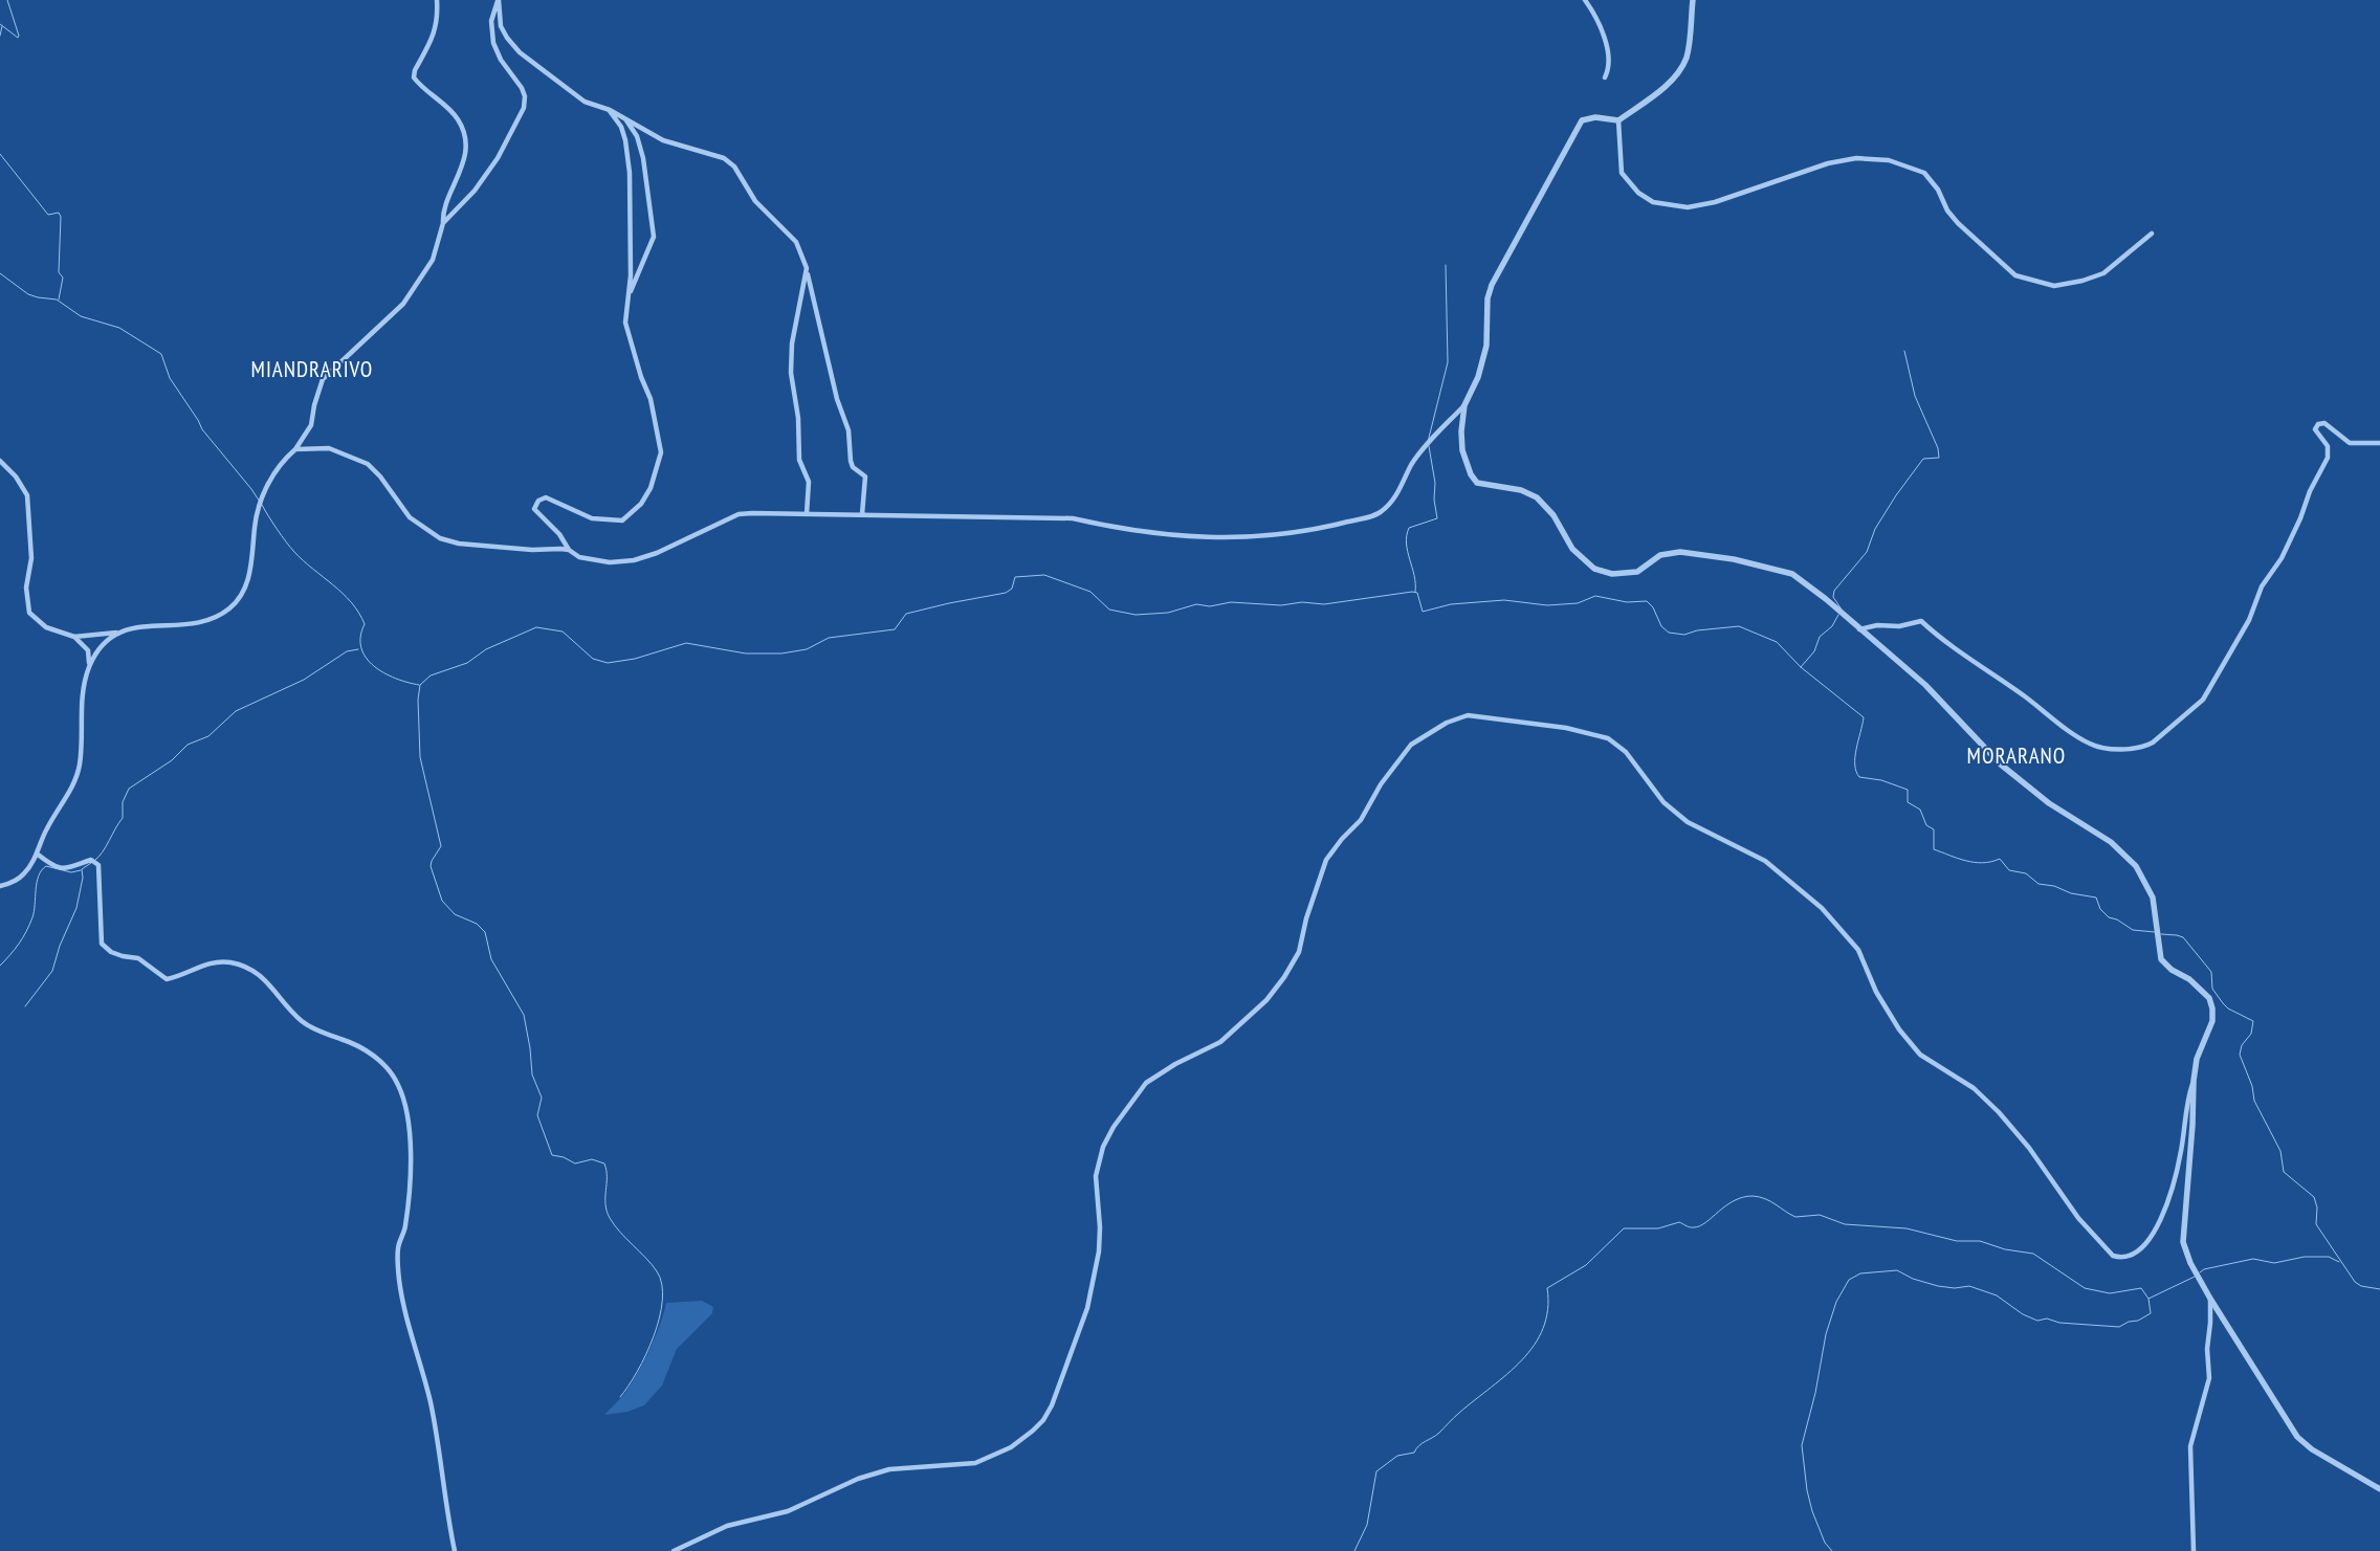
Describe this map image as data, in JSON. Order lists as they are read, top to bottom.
{
  "districts": ["MIANDRARIVO", "MORARANO"]
}
